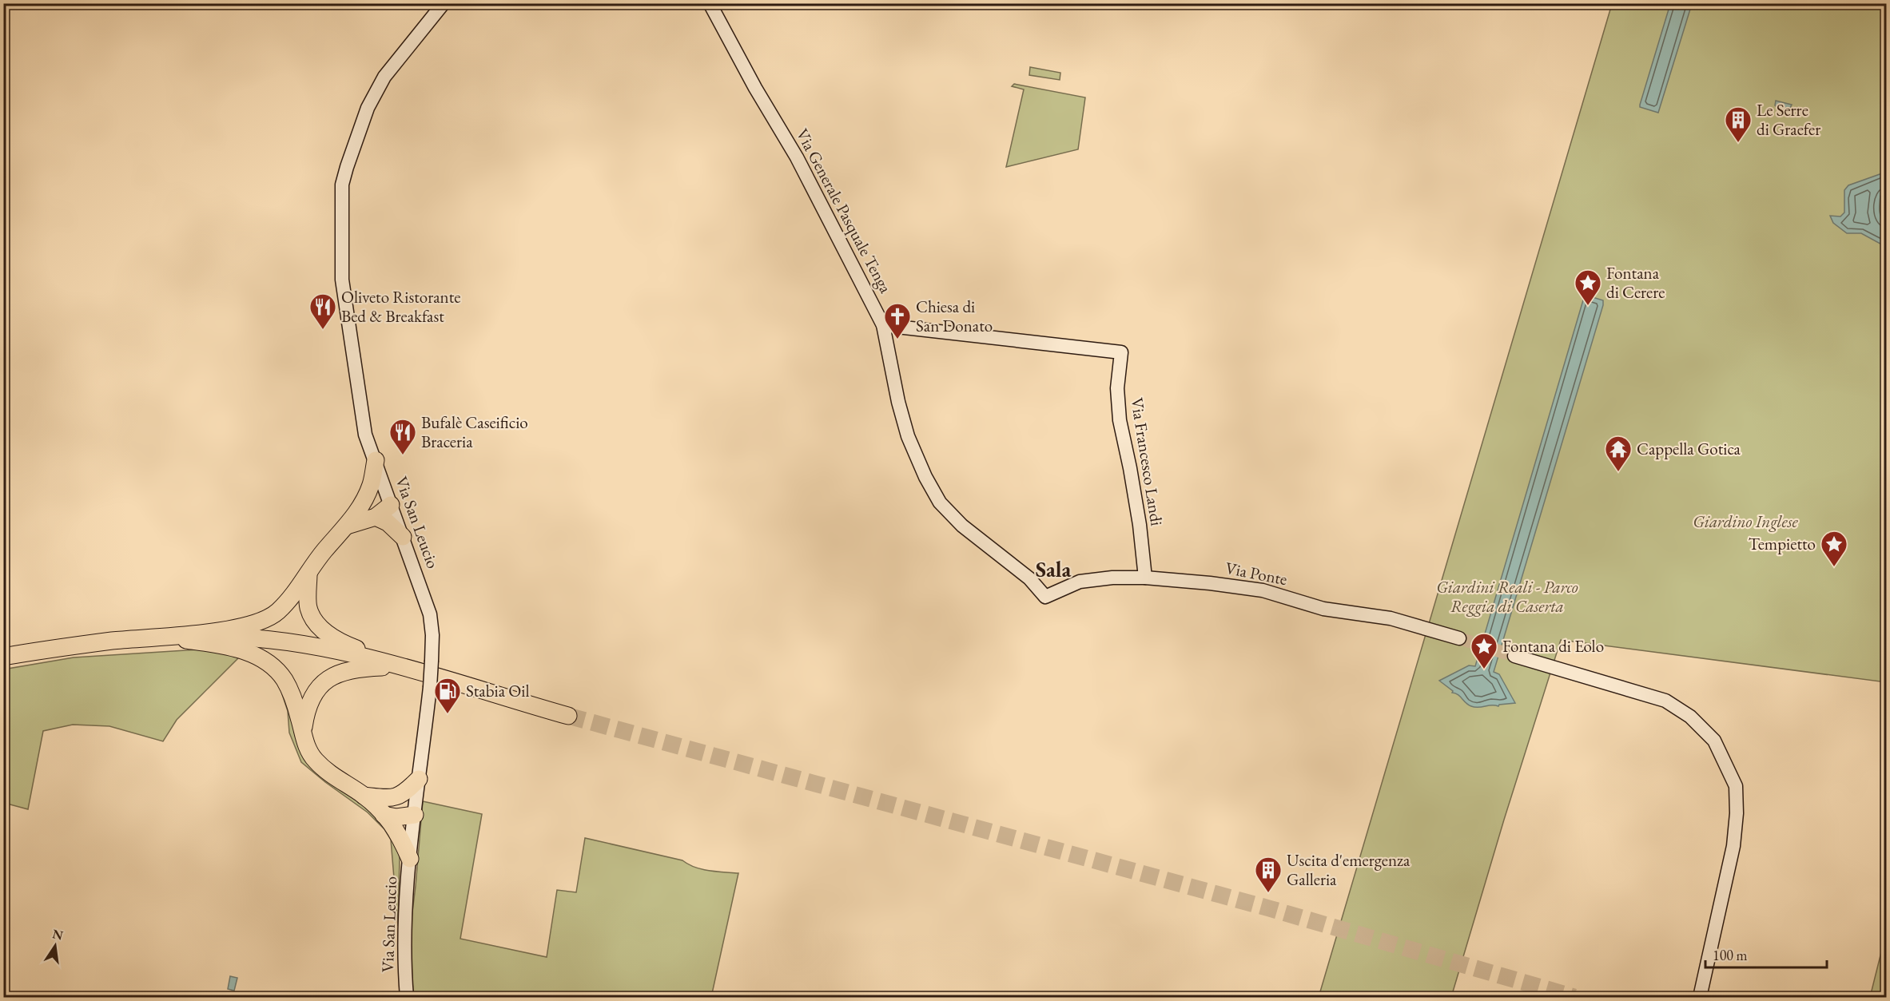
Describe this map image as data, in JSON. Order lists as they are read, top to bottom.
{
  "streets": {
    "street": [
      "Via Generale Pasquale Tenga",
      "Via Francesco Landi",
      "Via San Leucio",
      "Via Ponte"
    ]
  },
  "crossings": [
    ["Via Generale Pasquale Tenga", "Via Francesco Landi"],
    ["Via Generale Pasquale Tenga", "Via Ponte"],
    ["Via Francesco Landi", "Via Ponte"]
  ],
  "districts": ["Sala"],
  "parks": ["Giardino Inglese", "Giardini Reali - Parco Reggia di Caserta"],
  "places": {
    "building": ["Le Serre di Graefer", "Uscita d'emergenza Galleria"],
    "place": ["Fontana di Cerere", "Tempietto", "Fontana di Eolo"],
    "restaurant": ["Oliveto Ristorante Bed & Breakfast", "Bufalè Caseificio Braceria"],
    "church": ["Chiesa di San Donato"],
    "temple": ["Cappella Gotica"],
    "fuel station": ["Stabia Oil"]
  },
  "scale_bar": "100 m",
  "north": "top"
}
